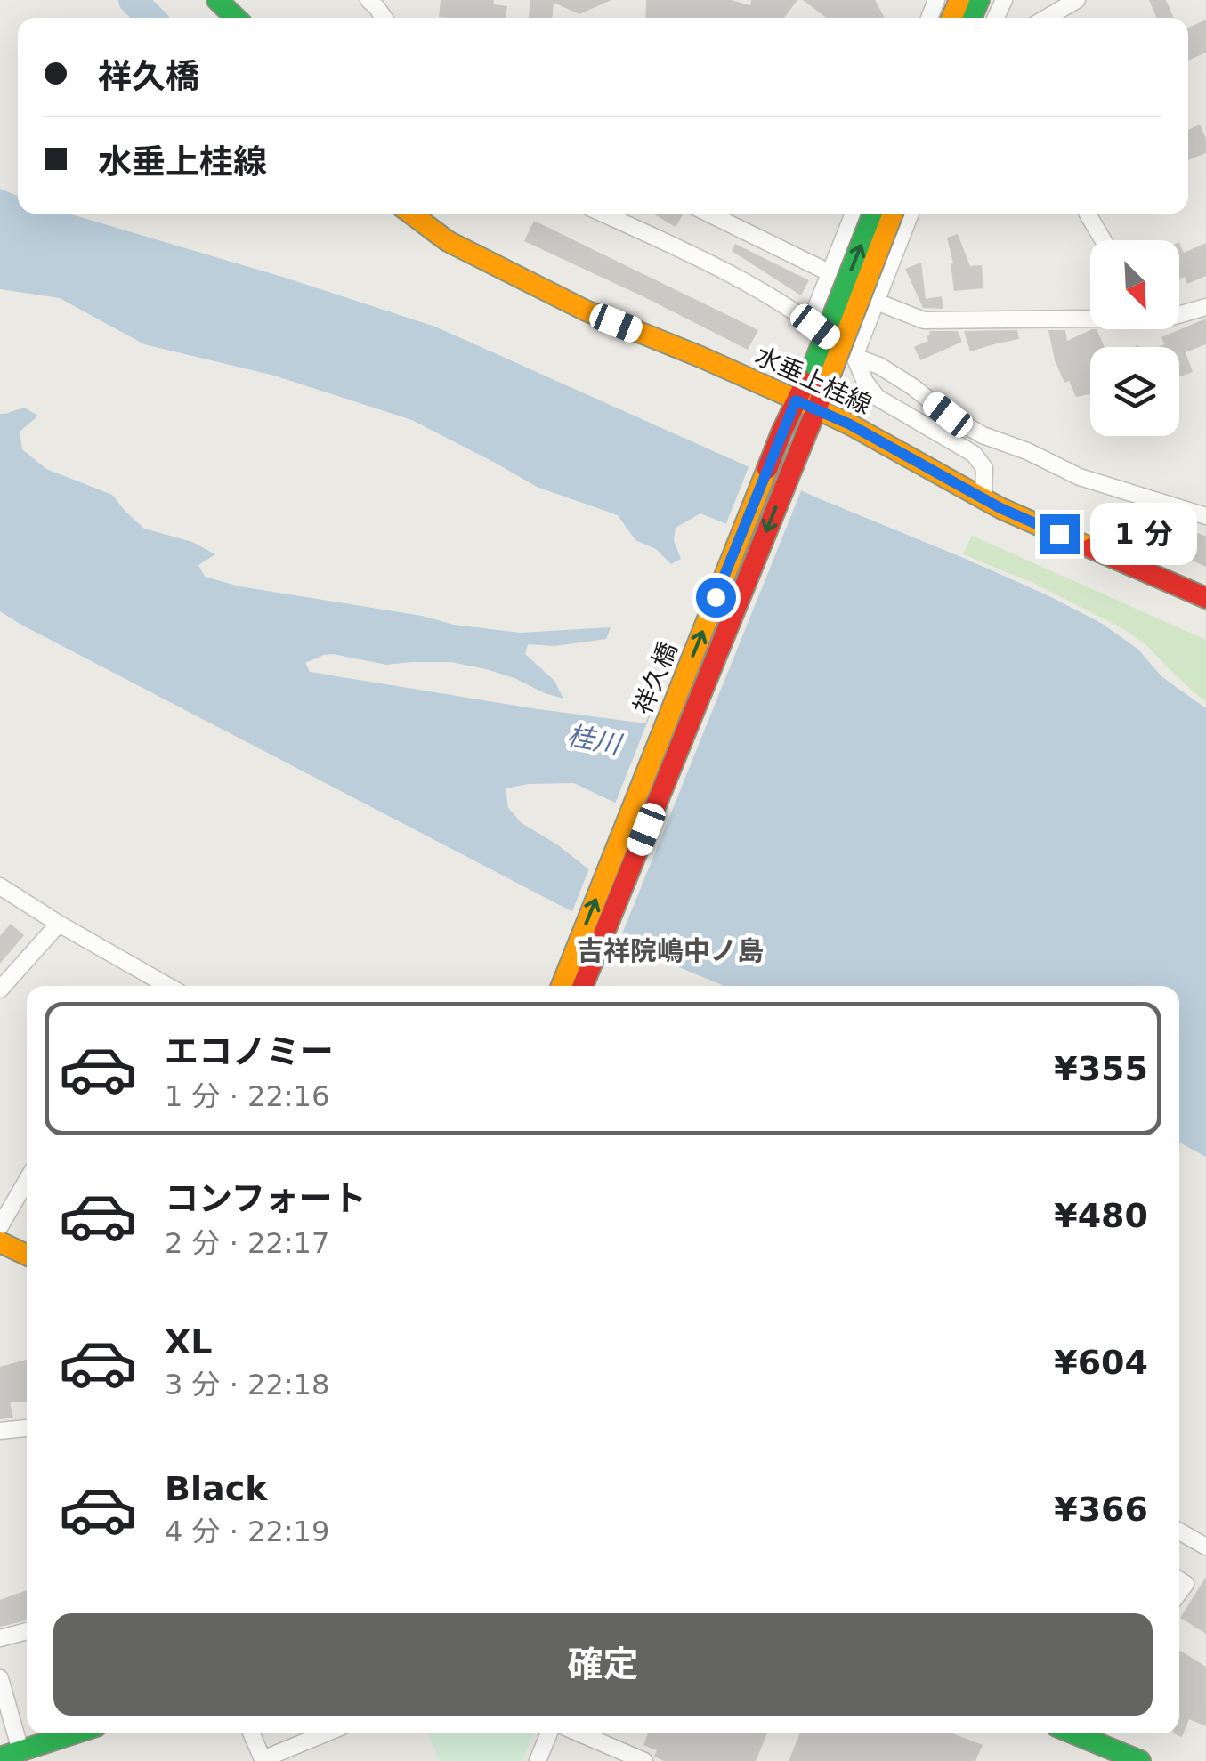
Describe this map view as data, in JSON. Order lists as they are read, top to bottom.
{
  "streets": {
    "street": ["水垂上桂線", "祥久橋"]
  },
  "crossings": [
    ["水垂上桂線", "祥久橋"]
  ],
  "districts": ["吉祥院嶋中ノ島"],
  "water": ["桂川"],
  "north": "bottom right",
  "page": {
    "banner": ["祥久橋", "水垂上桂線"],
    "bubble": "1 分",
    "list": [
      {
        "name": "エコノミー",
        "note": "1 分 · 22:16",
        "value": "¥355"
      },
      {
        "name": "コンフォート",
        "note": "2 分 · 22:17",
        "value": "¥480"
      },
      {
        "name": "XL",
        "note": "3 分 · 22:18",
        "value": "¥604"
      },
      {
        "name": "Black",
        "note": "4 分 · 22:19",
        "value": "¥366"
      }
    ],
    "buttons": "確定"
  }
}
